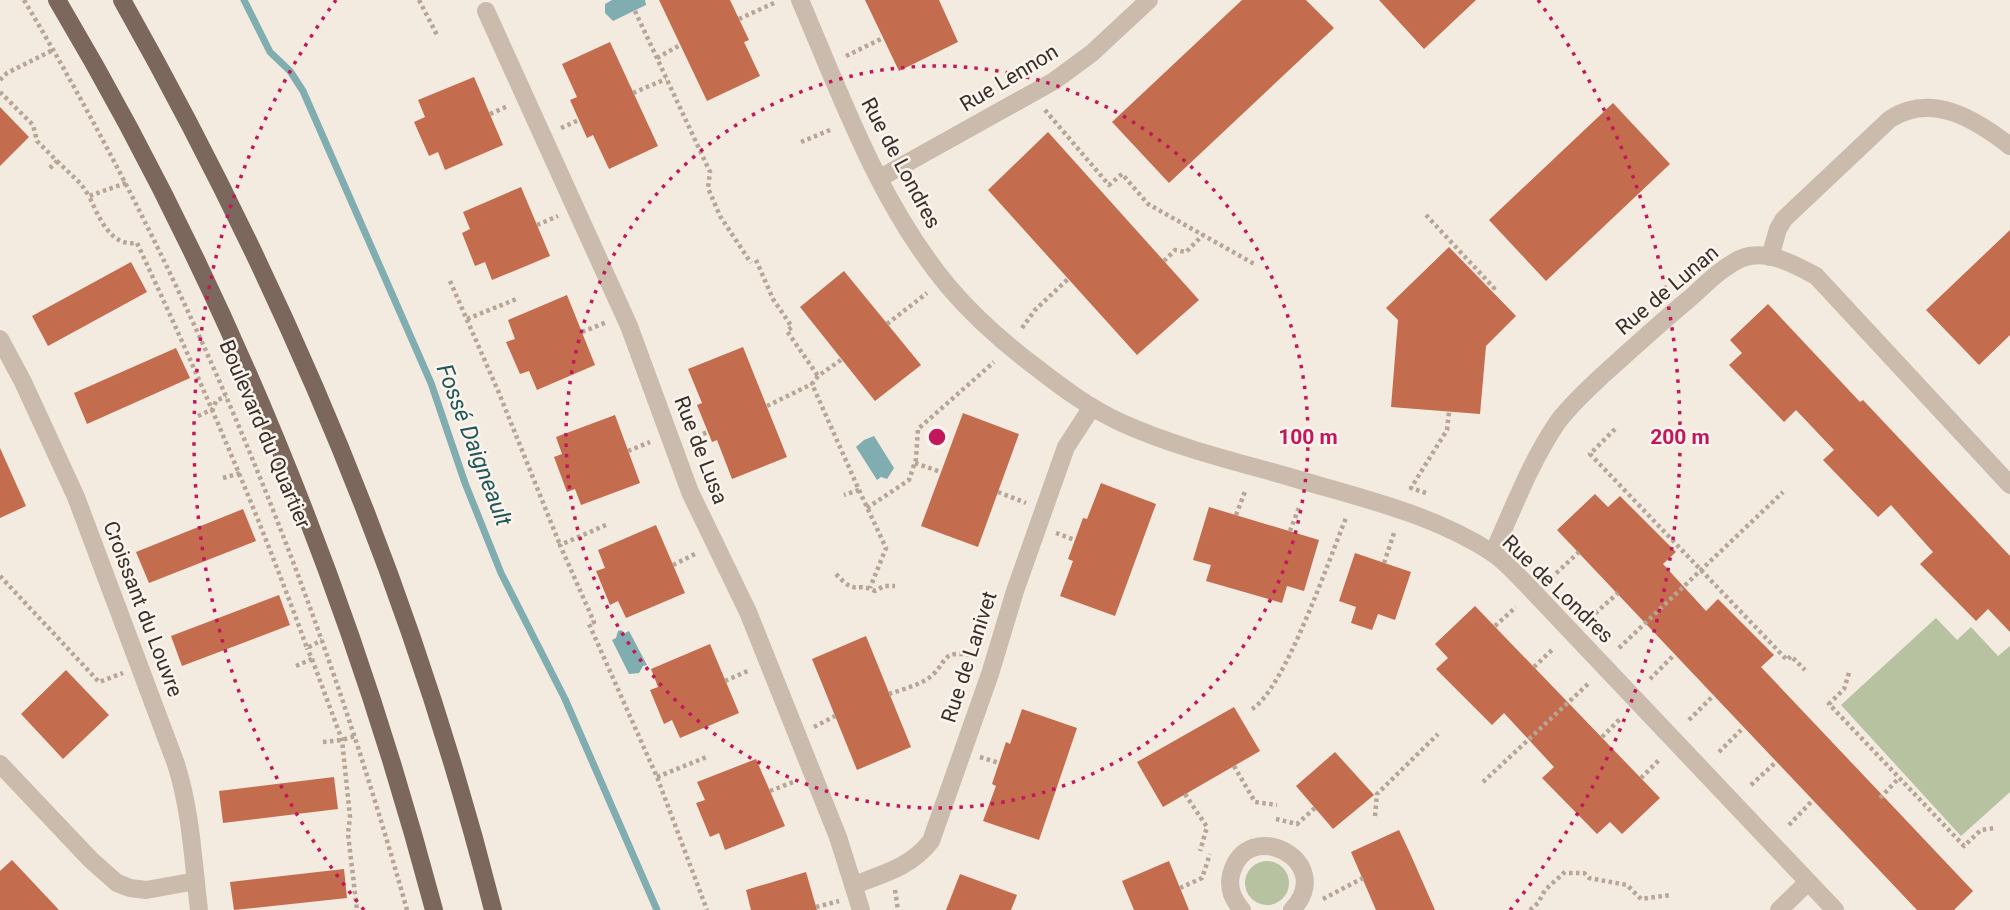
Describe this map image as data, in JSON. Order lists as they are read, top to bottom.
{
  "streets": {
    "main road": ["Boulevard du Quartier"],
    "street": [
      "Rue Lennon",
      "Rue de Londres",
      "Rue de Lunan",
      "Rue de Lusa",
      "Croissant du Louvre",
      "Rue de Lanivet"
    ]
  },
  "crossings": [
    ["Rue Lennon", "Rue de Londres"],
    ["Rue de Londres", "Rue de Lunan"],
    ["Rue de Londres", "Rue de Lanivet"],
    ["Rue de Lusa", "Rue de Lanivet"]
  ],
  "water": ["Fossé Daigneault"],
  "rings": ["100 m", "200 m"]
}
